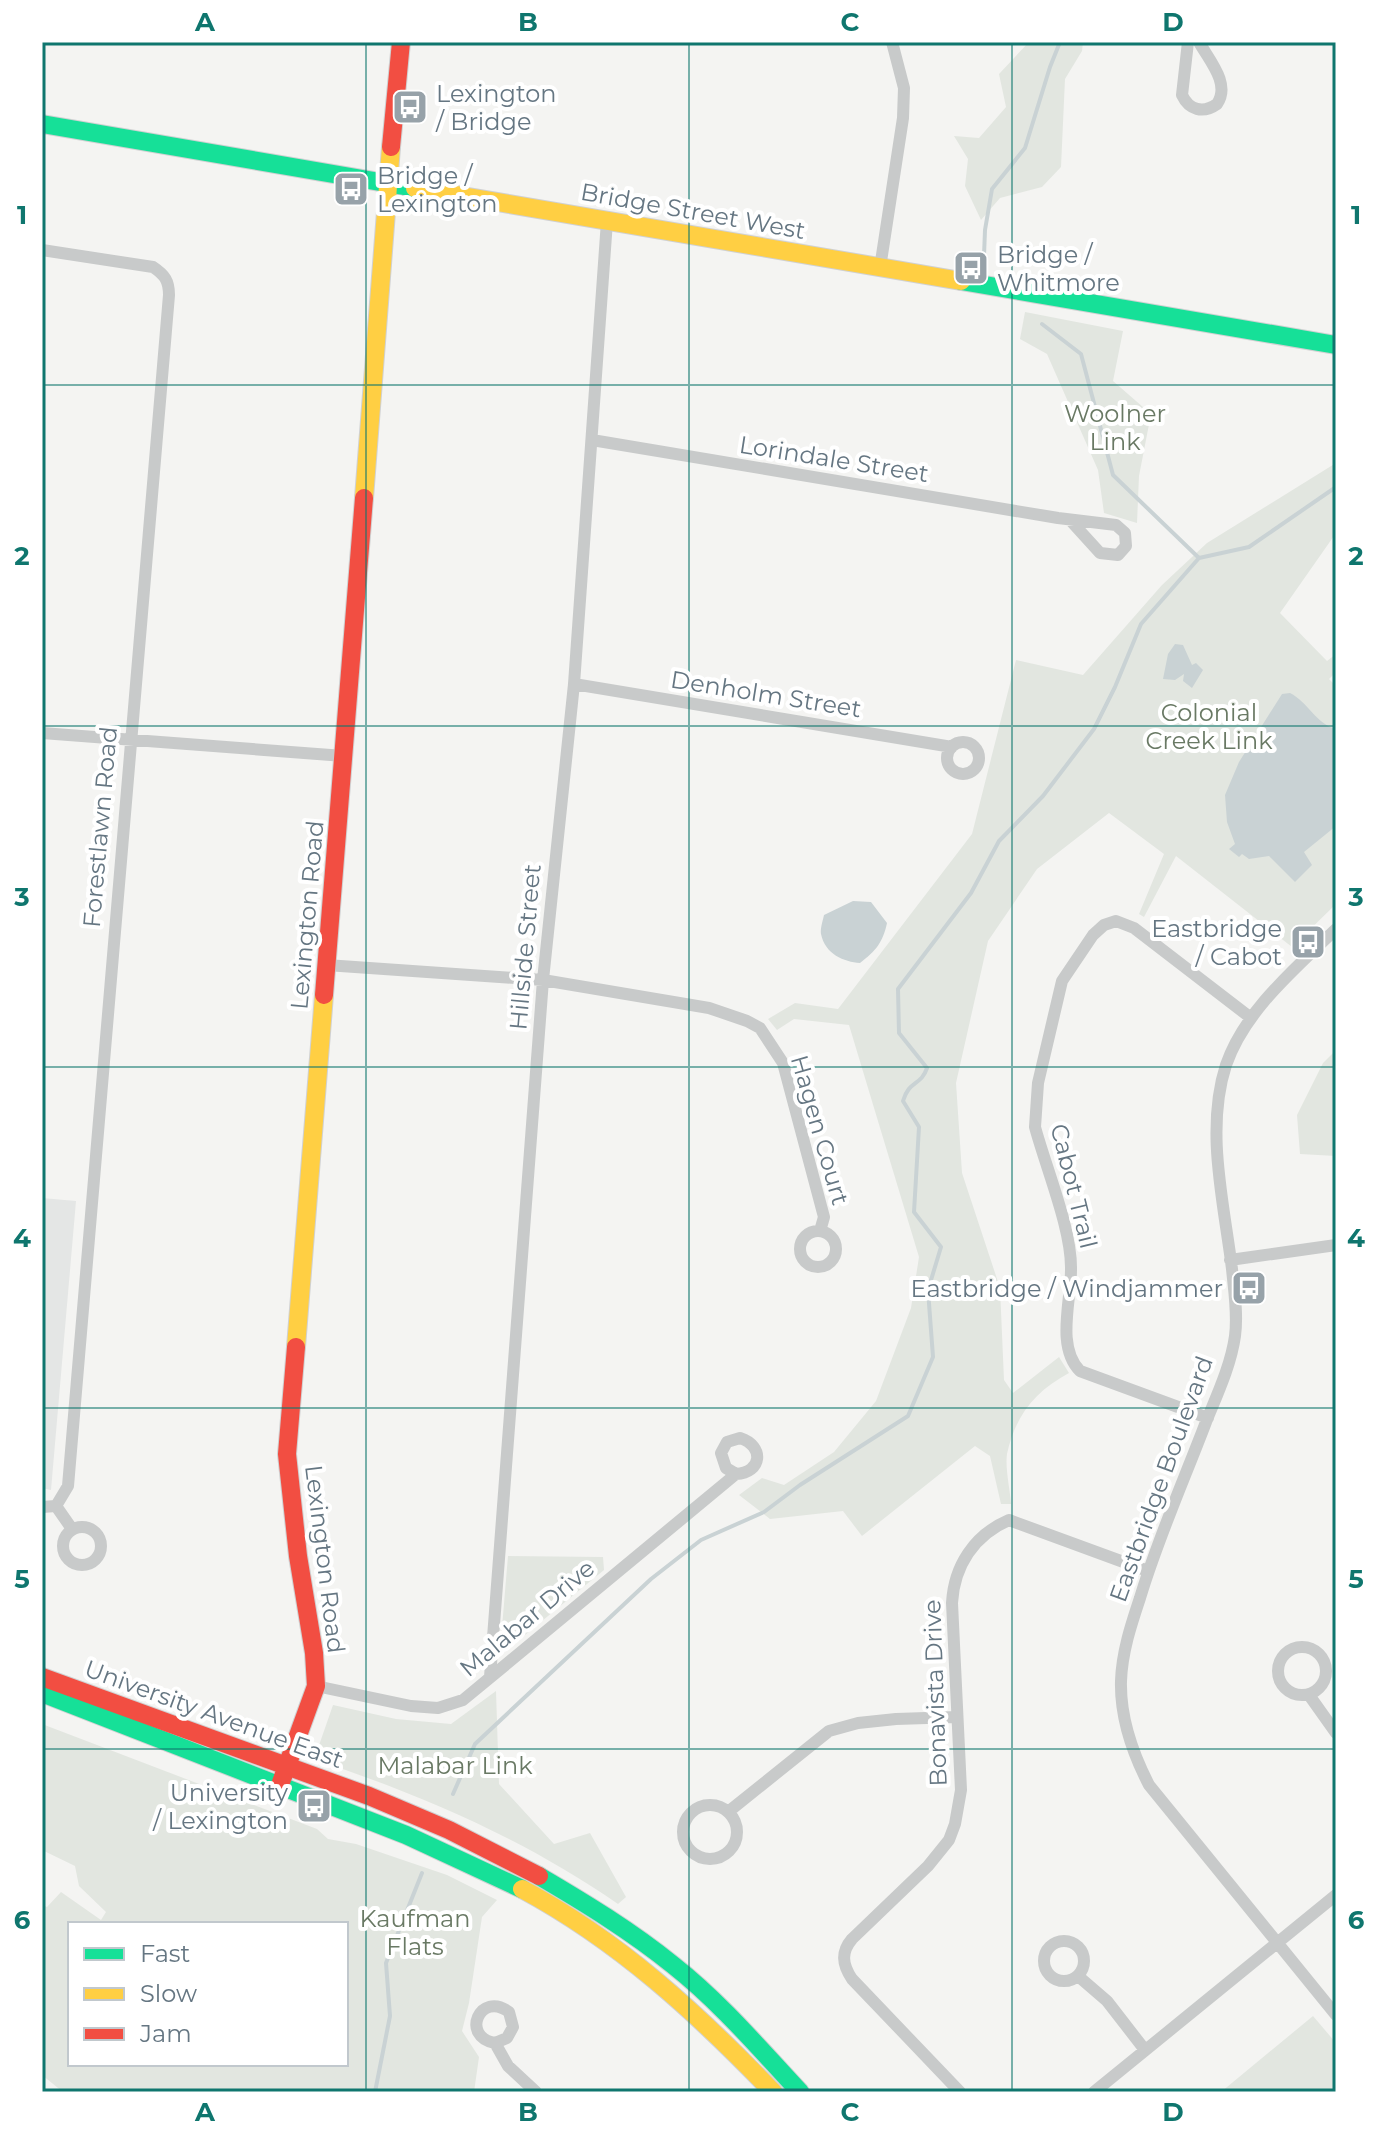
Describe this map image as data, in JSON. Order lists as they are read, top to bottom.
{
  "streets": {
    "main road": ["Bridge Street West", "Lexington Road", "University Avenue East"],
    "street": [
      "Lorindale Street",
      "Denholm Street",
      "Forestlawn Road",
      "Hillside Street",
      "Hagen Court",
      "Cabot Trail",
      "Eastbridge Boulevard",
      "Malabar Drive",
      "Bonavista Drive"
    ]
  },
  "crossings": [
    ["Bridge Street West", "Lexington Road"],
    ["Bridge Street West", "Hillside Street"],
    ["Lorindale Street", "Hillside Street"],
    ["Denholm Street", "Hillside Street"],
    ["Lexington Road", "Hagen Court"],
    ["Lexington Road", "Malabar Drive"],
    ["Lexington Road", "University Avenue East"],
    ["Hillside Street", "Hagen Court"],
    ["Hillside Street", "Malabar Drive"],
    ["Cabot Trail", "Eastbridge Boulevard"],
    ["Eastbridge Boulevard", "Bonavista Drive"]
  ],
  "parks": [
    "Woolner Link",
    "Colonial Creek Link",
    "Malabar Link",
    "Kaufman Flats"
  ],
  "places": {
    "bus stop": [
      "Lexington / Bridge",
      "Bridge / Lexington",
      "Bridge / Whitmore",
      "Eastbridge / Cabot",
      "Eastbridge / Windjammer",
      "University / Lexington"
    ]
  },
  "legend": ["Fast", "Slow", "Jam"],
  "grid": {
    "columns": [
      "A",
      "B",
      "C",
      "D"
    ],
    "rows": [
      "1",
      "2",
      "3",
      "4",
      "5",
      "6"
    ]
  }
}
